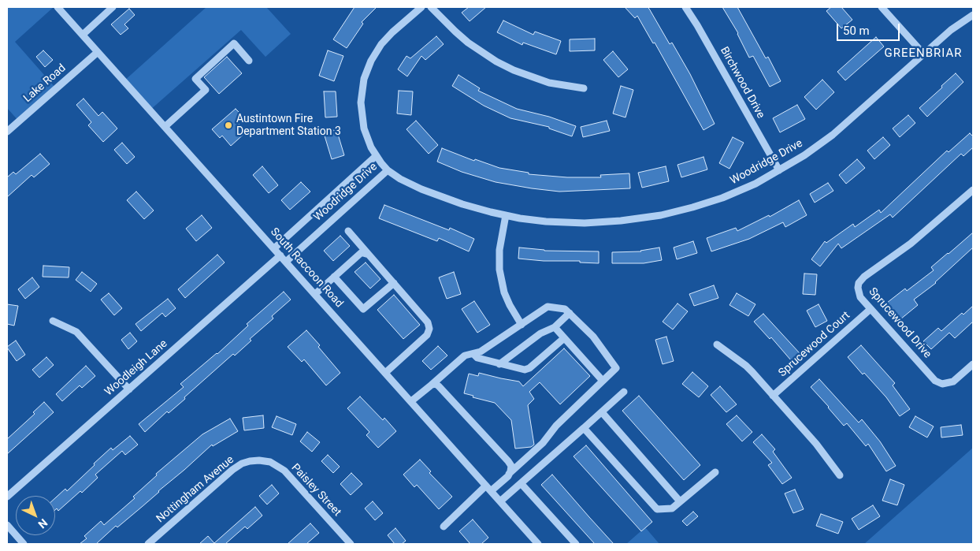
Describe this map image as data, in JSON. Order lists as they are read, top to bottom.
{
  "streets": {
    "street": [
      "Birchwood Drive",
      "Lake Road",
      "Woodridge Drive",
      "South Raccoon Road",
      "Sprucewood Drive",
      "Sprucewood Court",
      "Woodleigh Lane",
      "Nottingham Avenue",
      "Paisley Street"
    ]
  },
  "crossings": [
    ["Birchwood Drive", "Woodridge Drive"],
    ["Lake Road", "South Raccoon Road"],
    ["Woodridge Drive", "South Raccoon Road"],
    ["South Raccoon Road", "Woodleigh Lane"],
    ["Sprucewood Drive", "Sprucewood Court"],
    ["Nottingham Avenue", "Paisley Street"]
  ],
  "districts": ["GREENBRIAR"],
  "places": ["Austintown Fire Department Station 3"],
  "scale_bar": "50 m",
  "north": "bottom right"
}
